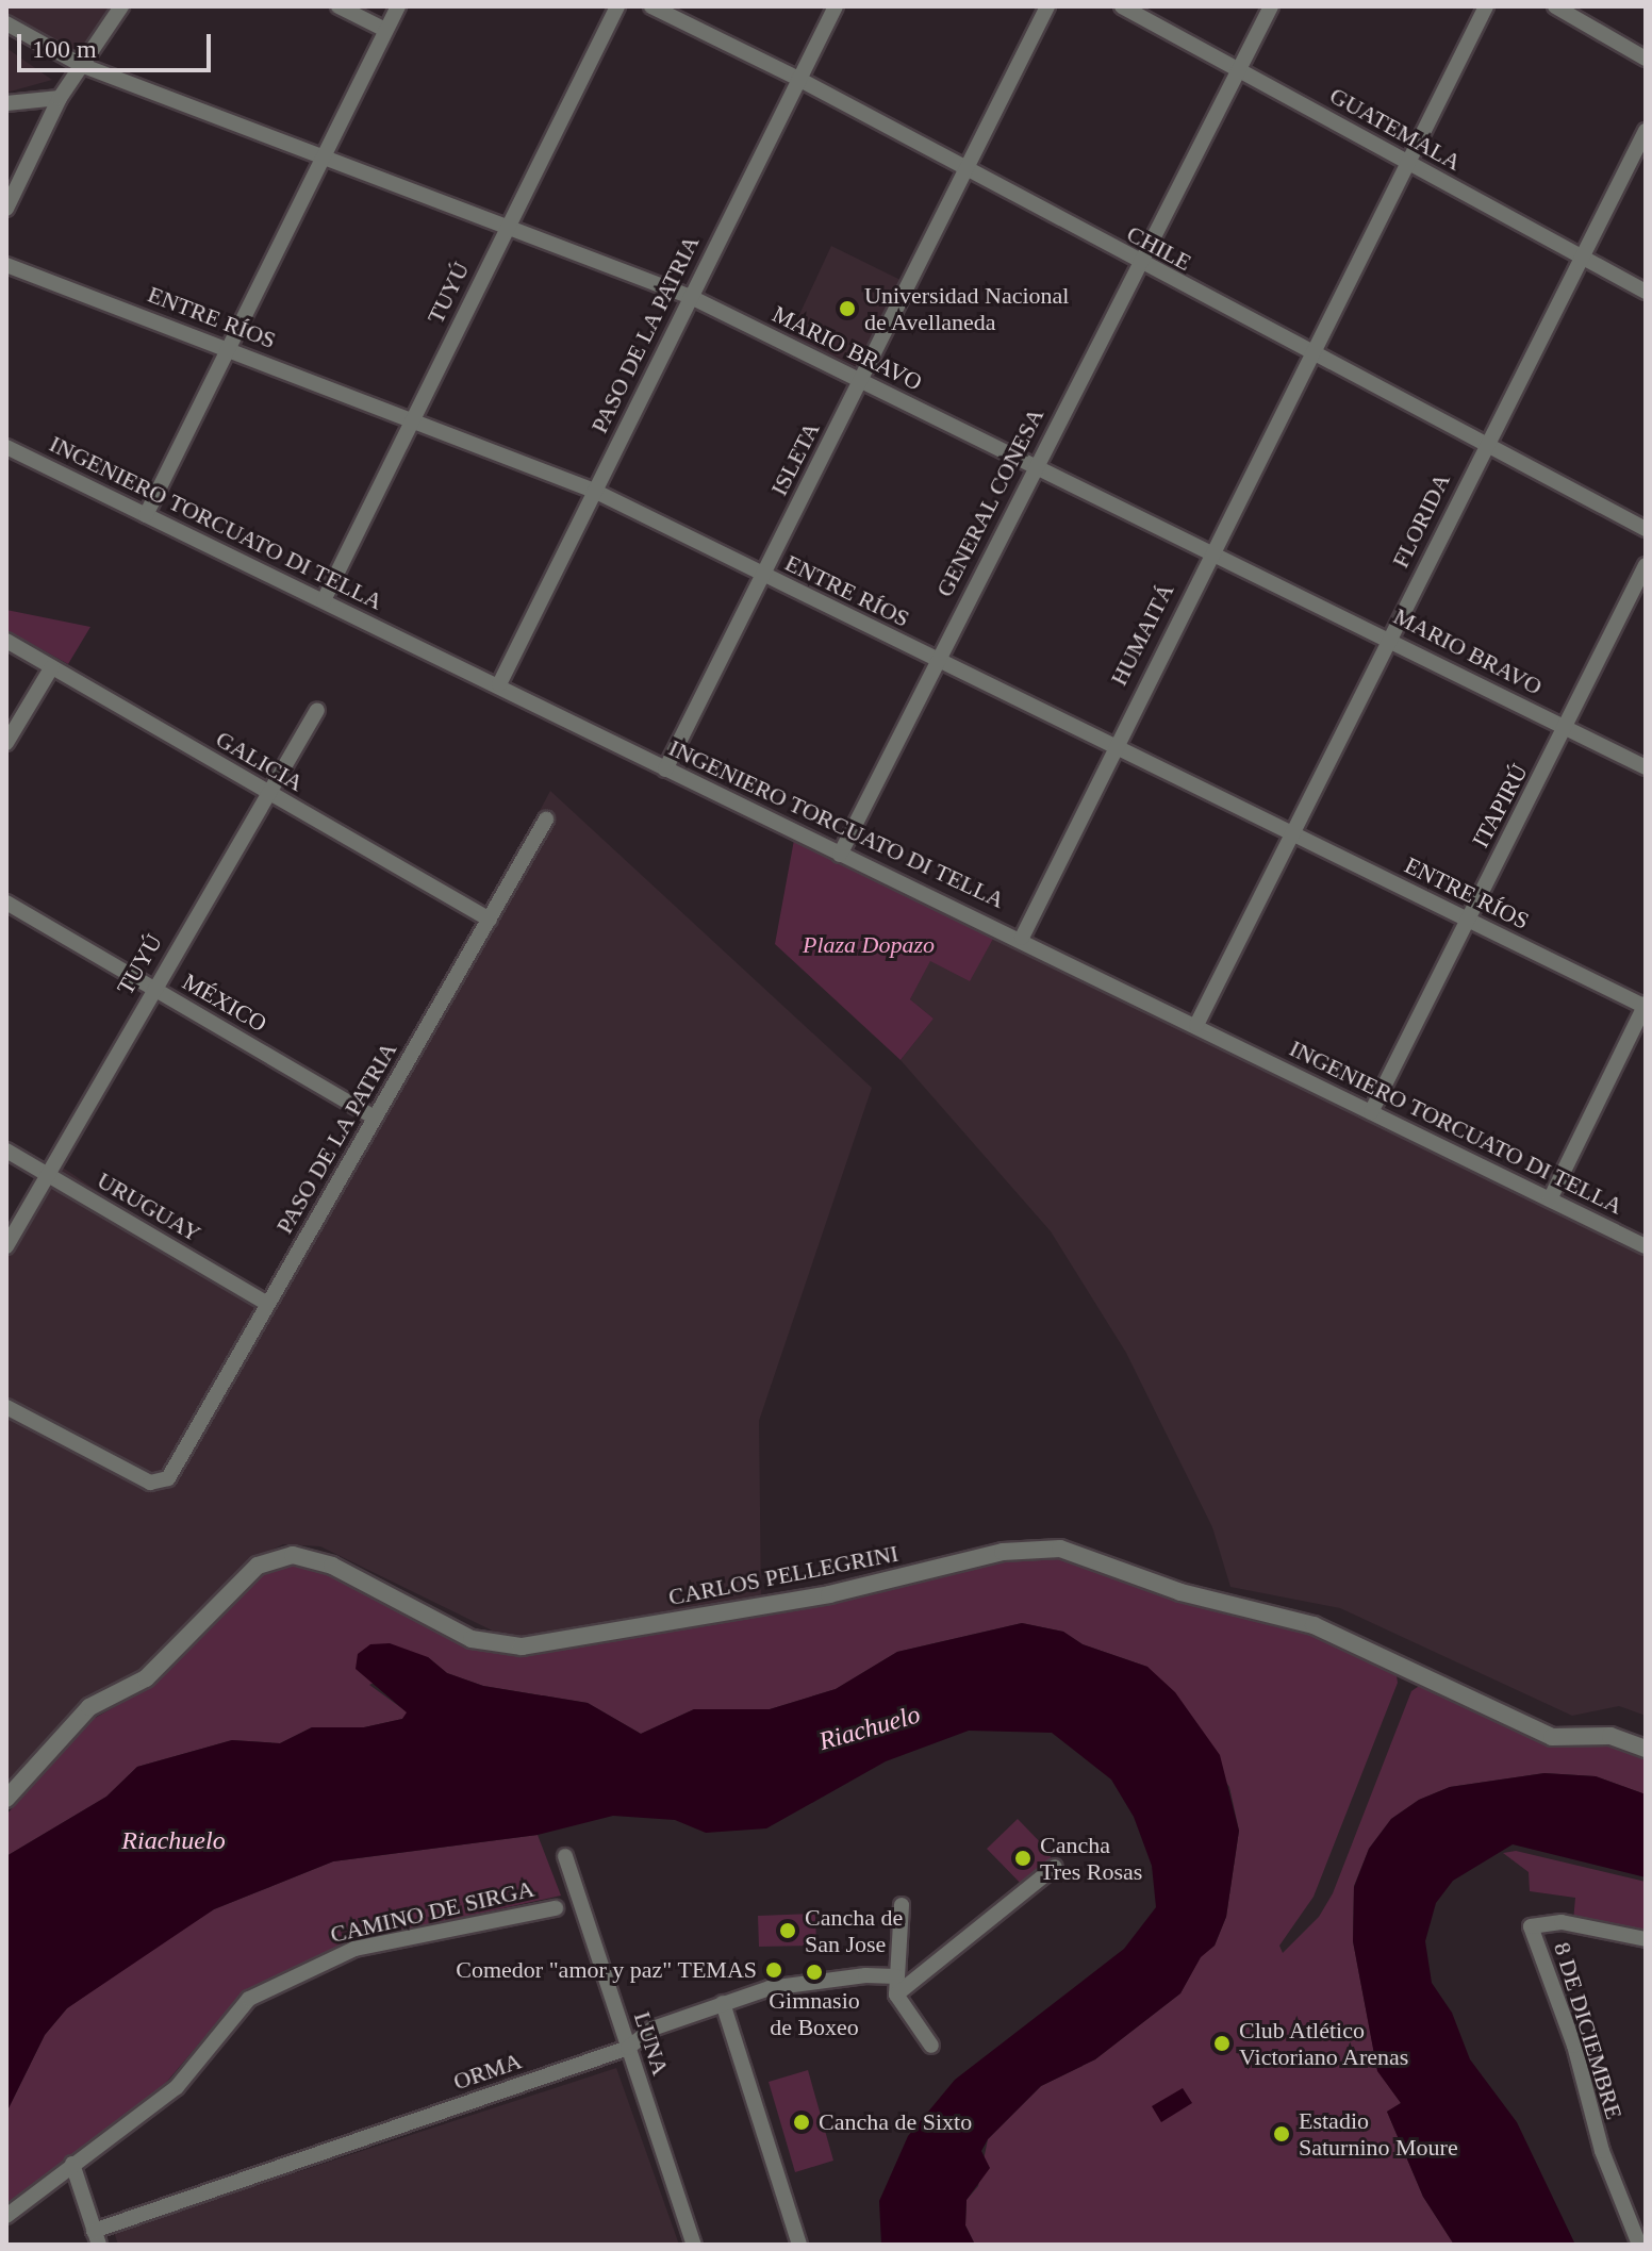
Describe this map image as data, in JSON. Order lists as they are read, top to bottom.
{
  "streets": {
    "street": [
      "GUATEMALA",
      "CHILE",
      "TUYÚ",
      "ENTRE RÍOS",
      "PASO DE LA PATRIA",
      "MARIO BRAVO",
      "ISLETA",
      "GENERAL CONESA",
      "FLORIDA",
      "INGENIERO TORCUATO DI TELLA",
      "HUMAITÁ",
      "GALICIA",
      "ITAPIRÚ",
      "MÉXICO",
      "URUGUAY",
      "CARLOS PELLEGRINI",
      "CAMINO DE SIRGA",
      "8 DE DICIEMBRE",
      "LUNA",
      "ORMA"
    ]
  },
  "crossings": [
    ["GUATEMALA", "GENERAL CONESA"],
    ["GUATEMALA", "FLORIDA"],
    ["GUATEMALA", "HUMAITÁ"],
    ["CHILE", "PASO DE LA PATRIA"],
    ["CHILE", "ISLETA"],
    ["CHILE", "GENERAL CONESA"],
    ["CHILE", "FLORIDA"],
    ["CHILE", "HUMAITÁ"],
    ["TUYÚ", "ENTRE RÍOS"],
    ["TUYÚ", "MARIO BRAVO"],
    ["TUYÚ", "INGENIERO TORCUATO DI TELLA"],
    ["TUYÚ", "GALICIA"],
    ["TUYÚ", "MÉXICO"],
    ["TUYÚ", "URUGUAY"],
    ["ENTRE RÍOS", "PASO DE LA PATRIA"],
    ["ENTRE RÍOS", "ISLETA"],
    ["ENTRE RÍOS", "GENERAL CONESA"],
    ["ENTRE RÍOS", "FLORIDA"],
    ["ENTRE RÍOS", "HUMAITÁ"],
    ["ENTRE RÍOS", "ITAPIRÚ"],
    ["PASO DE LA PATRIA", "MARIO BRAVO"],
    ["PASO DE LA PATRIA", "INGENIERO TORCUATO DI TELLA"],
    ["PASO DE LA PATRIA", "GALICIA"],
    ["PASO DE LA PATRIA", "MÉXICO"],
    ["PASO DE LA PATRIA", "URUGUAY"],
    ["MARIO BRAVO", "ISLETA"],
    ["MARIO BRAVO", "GENERAL CONESA"],
    ["MARIO BRAVO", "FLORIDA"],
    ["MARIO BRAVO", "HUMAITÁ"],
    ["MARIO BRAVO", "ITAPIRÚ"],
    ["ISLETA", "INGENIERO TORCUATO DI TELLA"],
    ["GENERAL CONESA", "INGENIERO TORCUATO DI TELLA"],
    ["FLORIDA", "INGENIERO TORCUATO DI TELLA"],
    ["INGENIERO TORCUATO DI TELLA", "HUMAITÁ"],
    ["INGENIERO TORCUATO DI TELLA", "ITAPIRÚ"],
    ["LUNA", "ORMA"]
  ],
  "water": ["Riachuelo"],
  "parks": ["Plaza Dopazo"],
  "places": [
    "Universidad Nacional de Avellaneda",
    "Cancha Tres Rosas",
    "Cancha de San Jose",
    "Comedor \"amor y paz\" TEMAS",
    "Gimnasio de Boxeo",
    "Club Atlético Victoriano Arenas",
    "Cancha de Sixto",
    "Estadio Saturnino Moure"
  ],
  "scale_bar": "100 m"
}
